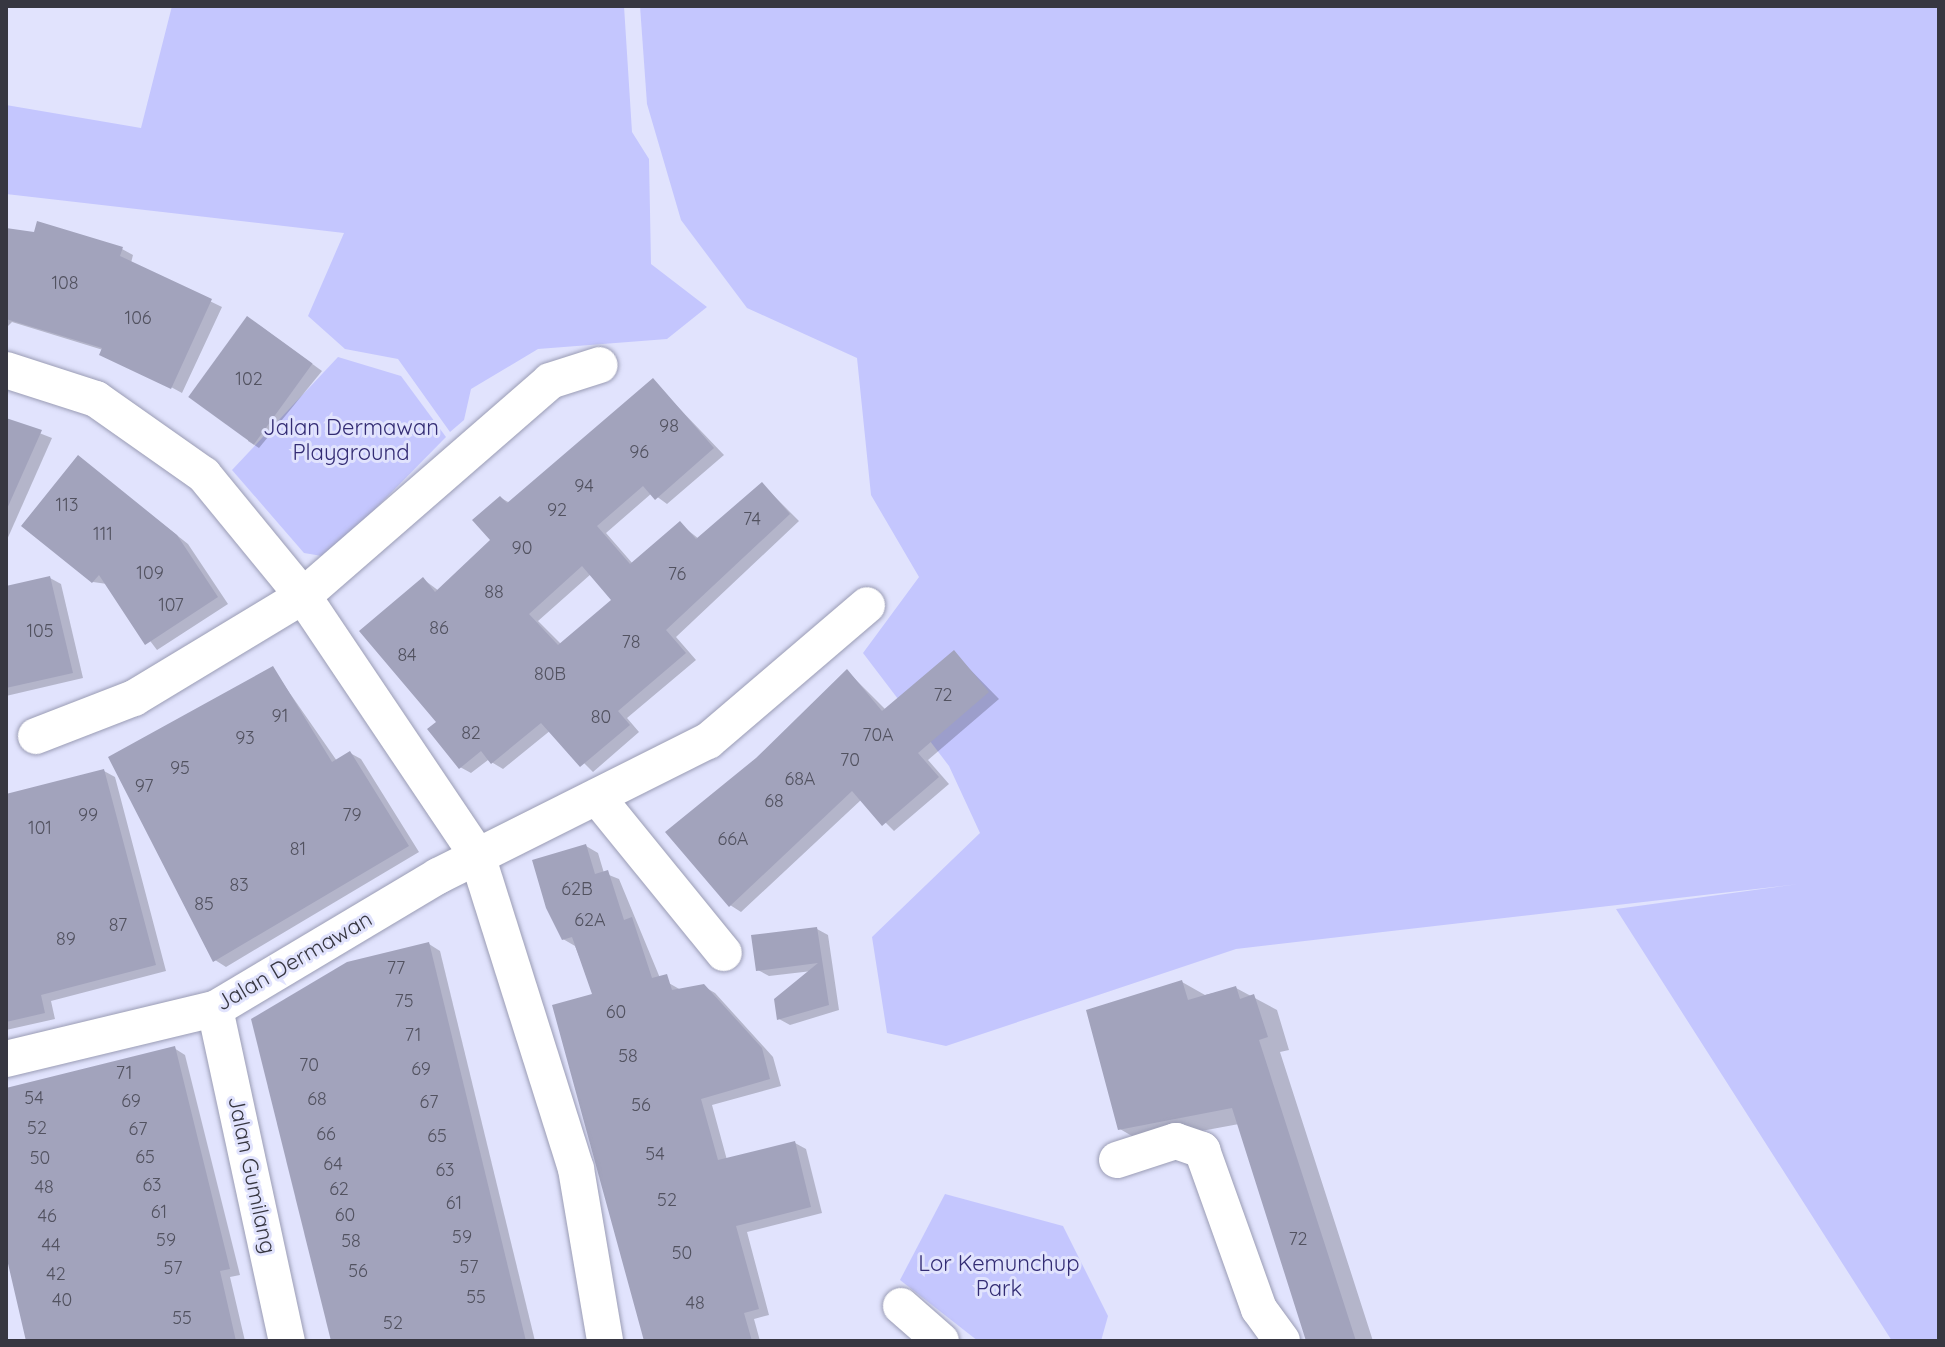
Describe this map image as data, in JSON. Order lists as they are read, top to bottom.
{
  "streets": {
    "street": ["Jalan Dermawan", "Jalan Gumilang"]
  },
  "crossings": [
    ["Jalan Dermawan", "Jalan Gumilang"]
  ],
  "parks": ["Jalan Dermawan Playground", "Lor Kemunchup Park"],
  "house_numbers": [
    "108",
    "106",
    "102",
    "98",
    "96",
    "94",
    "113",
    "92",
    "74",
    "111",
    "90",
    "109",
    "76",
    "88",
    "107",
    "86",
    "105",
    "78",
    "84",
    "80B",
    "72",
    "91",
    "80",
    "82",
    "70A",
    "93",
    "70",
    "95",
    "68A",
    "97",
    "68",
    "99",
    "79",
    "101",
    "66A",
    "81",
    "83",
    "62B",
    "85",
    "62A",
    "87",
    "89",
    "77",
    "75",
    "60",
    "71",
    "58",
    "70",
    "69",
    "71",
    "54",
    "68",
    "69",
    "67",
    "56",
    "52",
    "67",
    "66",
    "65",
    "54",
    "65",
    "50",
    "64",
    "63",
    "63",
    "48",
    "62",
    "52",
    "61",
    "61",
    "60",
    "46",
    "59",
    "72",
    "59",
    "58",
    "44",
    "50",
    "57",
    "57",
    "56",
    "42",
    "55",
    "40",
    "48",
    "55",
    "52"
  ]
}
